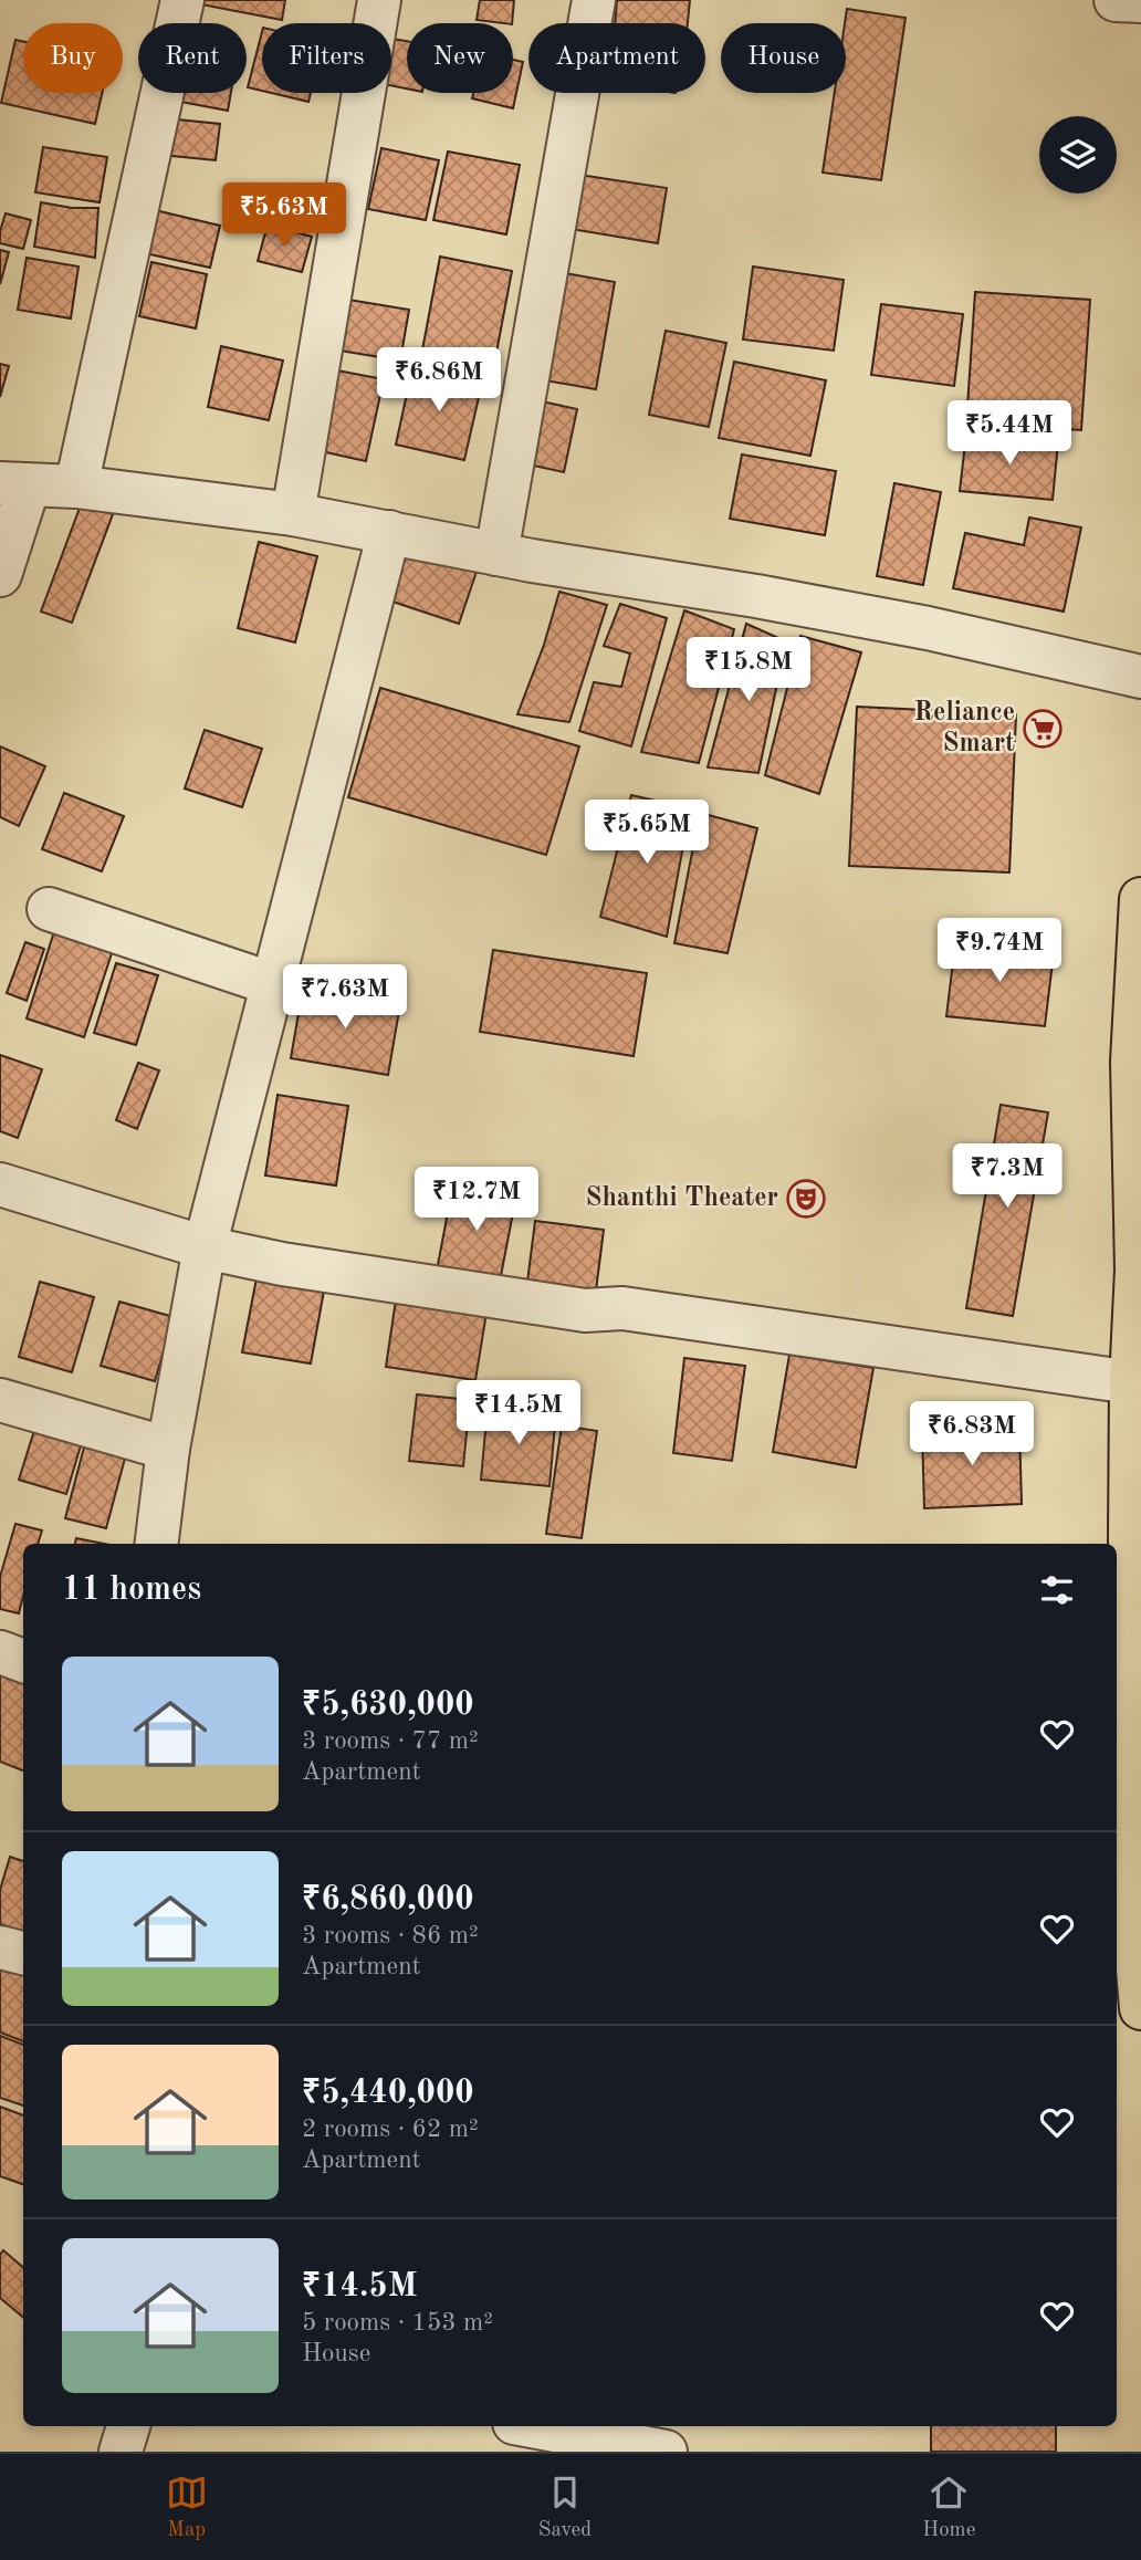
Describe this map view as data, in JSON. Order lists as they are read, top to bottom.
{
  "places": {
    "supermarket": ["Reliance Smart"],
    "theatre": ["Shanthi Theater"]
  },
  "page": {
    "chip": [
      "Buy",
      "Rent",
      "Filters",
      "New",
      "Apartment",
      "House"
    ],
    "price": [
      "₹5.63M",
      "₹6.86M",
      "₹5.44M",
      "₹15.8M",
      "₹5.65M",
      "₹9.74M",
      "₹7.63M",
      "₹7.3M",
      "₹12.7M",
      "₹14.5M",
      "₹6.83M"
    ],
    "heading": "11 homes",
    "list": [
      {
        "name": "₹5,630,000",
        "note": "3 rooms · 77 m² · Apartment"
      },
      {
        "name": "₹6,860,000",
        "note": "3 rooms · 86 m² · Apartment"
      },
      {
        "name": "₹5,440,000",
        "note": "2 rooms · 62 m² · Apartment"
      },
      {
        "name": "₹14.5M",
        "note": "5 rooms · 153 m² · House"
      }
    ],
    "tabs": ["Map", "Saved", "Home"]
  }
}
